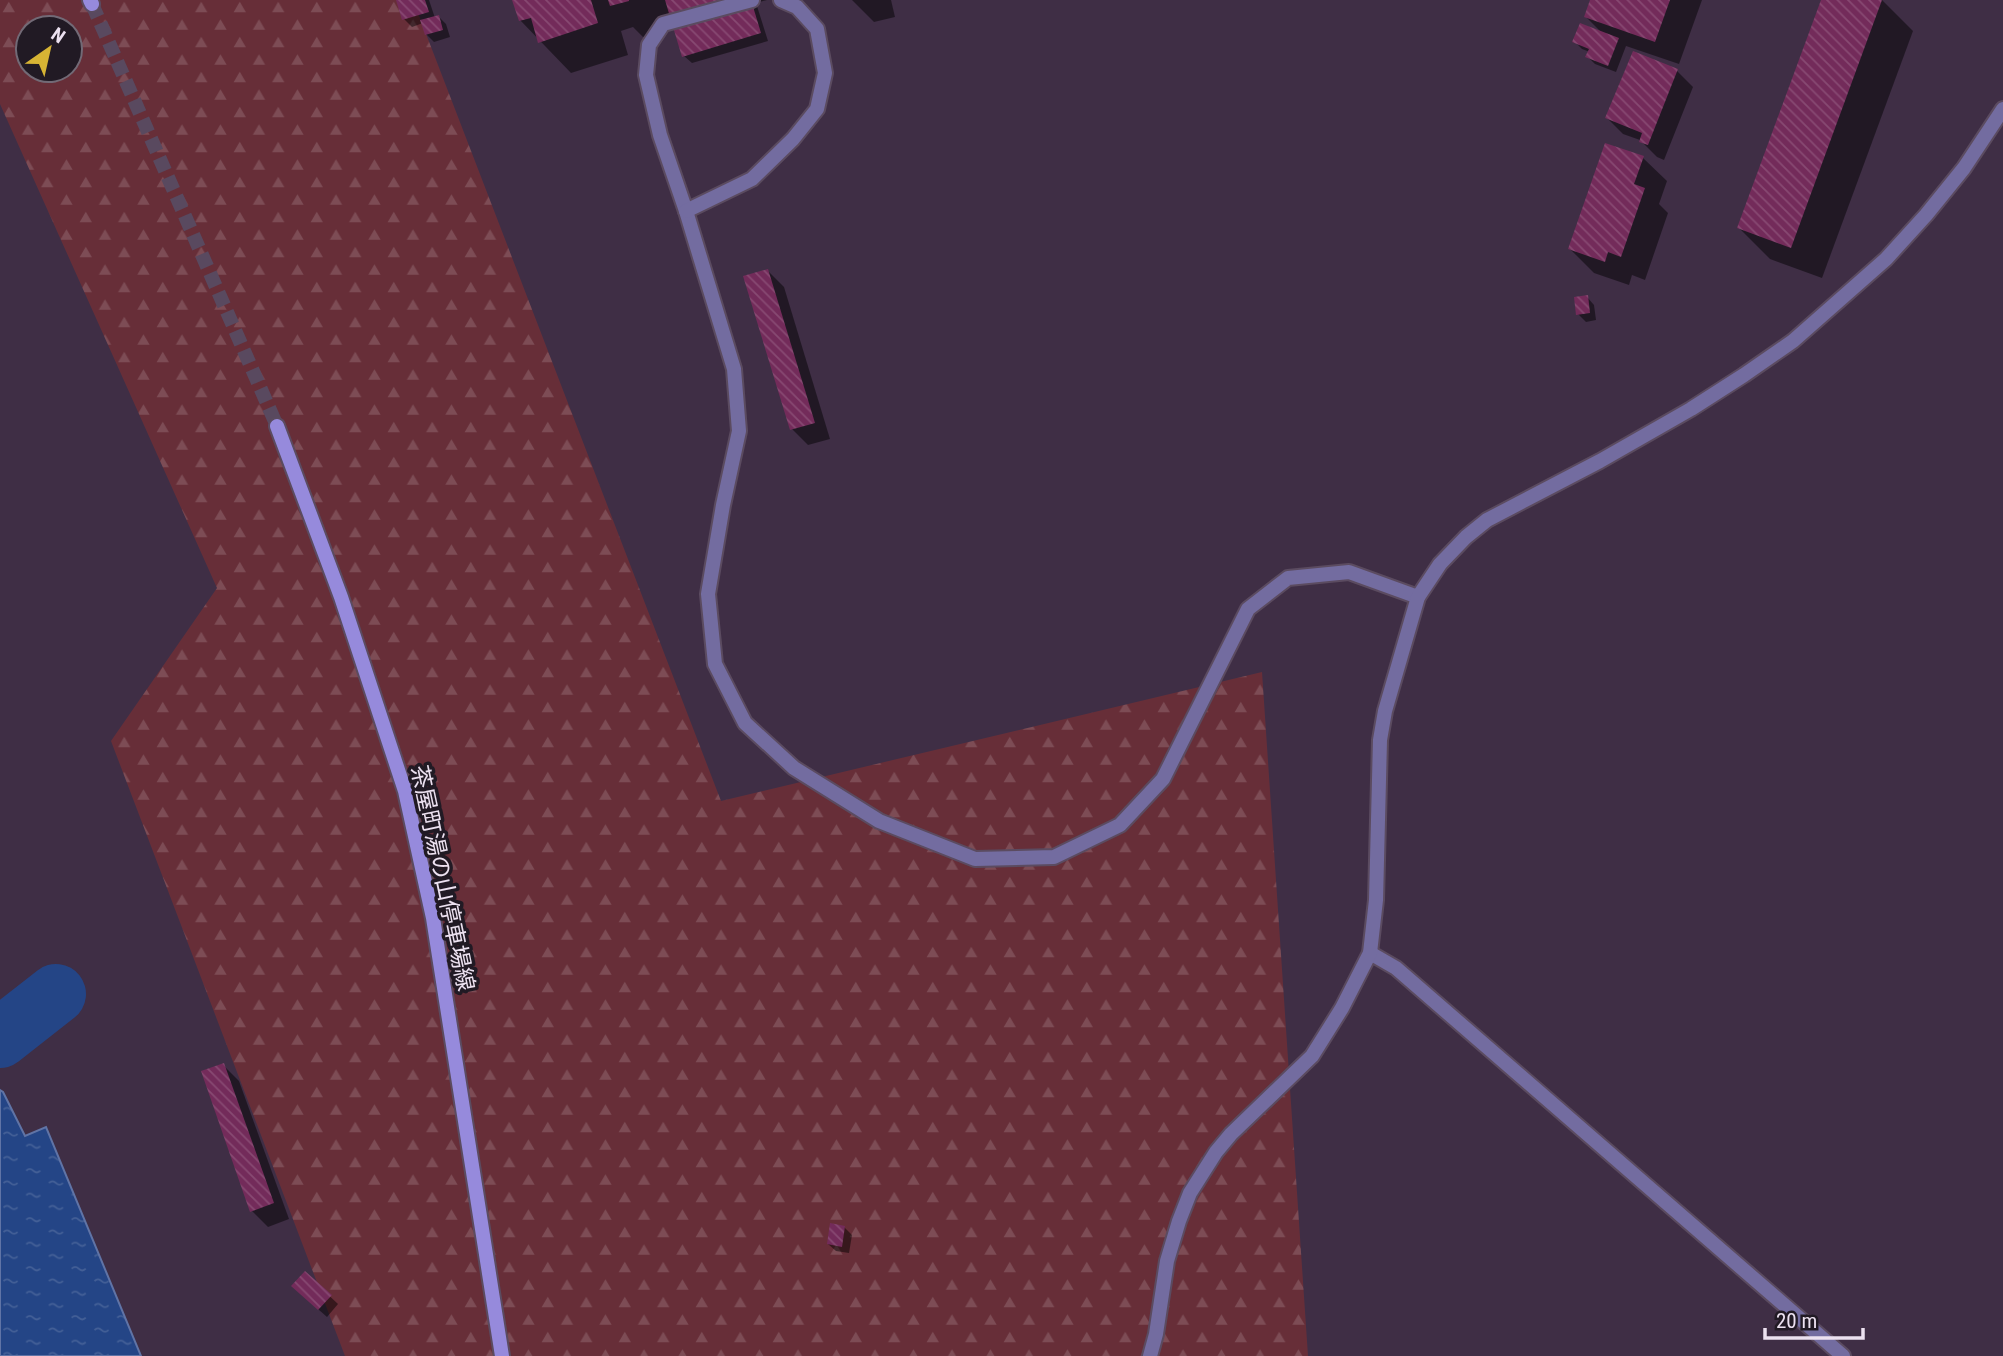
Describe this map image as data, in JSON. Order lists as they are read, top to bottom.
{
  "streets": {
    "main road": ["茶屋町湯の山停車場線"]
  },
  "scale_bar": "20 m",
  "north": "top right"
}
